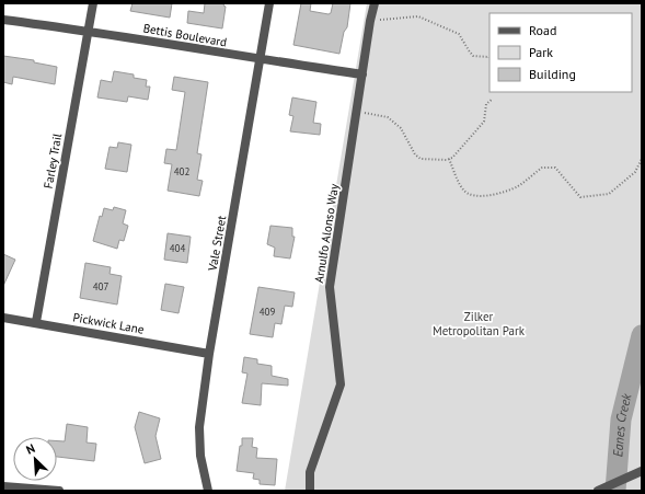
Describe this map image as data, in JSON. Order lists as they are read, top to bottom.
{
  "streets": {
    "street": [
      "Bettis Boulevard",
      "Farley Trail",
      "Arnulfo Alonso Way",
      "Vale Street",
      "Pickwick Lane"
    ]
  },
  "crossings": [
    ["Bettis Boulevard", "Farley Trail"],
    ["Bettis Boulevard", "Arnulfo Alonso Way"],
    ["Bettis Boulevard", "Vale Street"],
    ["Farley Trail", "Pickwick Lane"],
    ["Vale Street", "Pickwick Lane"]
  ],
  "water": ["Eanes Creek"],
  "parks": ["Zilker Metropolitan Park"],
  "house_numbers": [
    "402",
    "404",
    "407",
    "409"
  ],
  "legend": ["Road", "Park", "Building"],
  "north": "top left"
}
